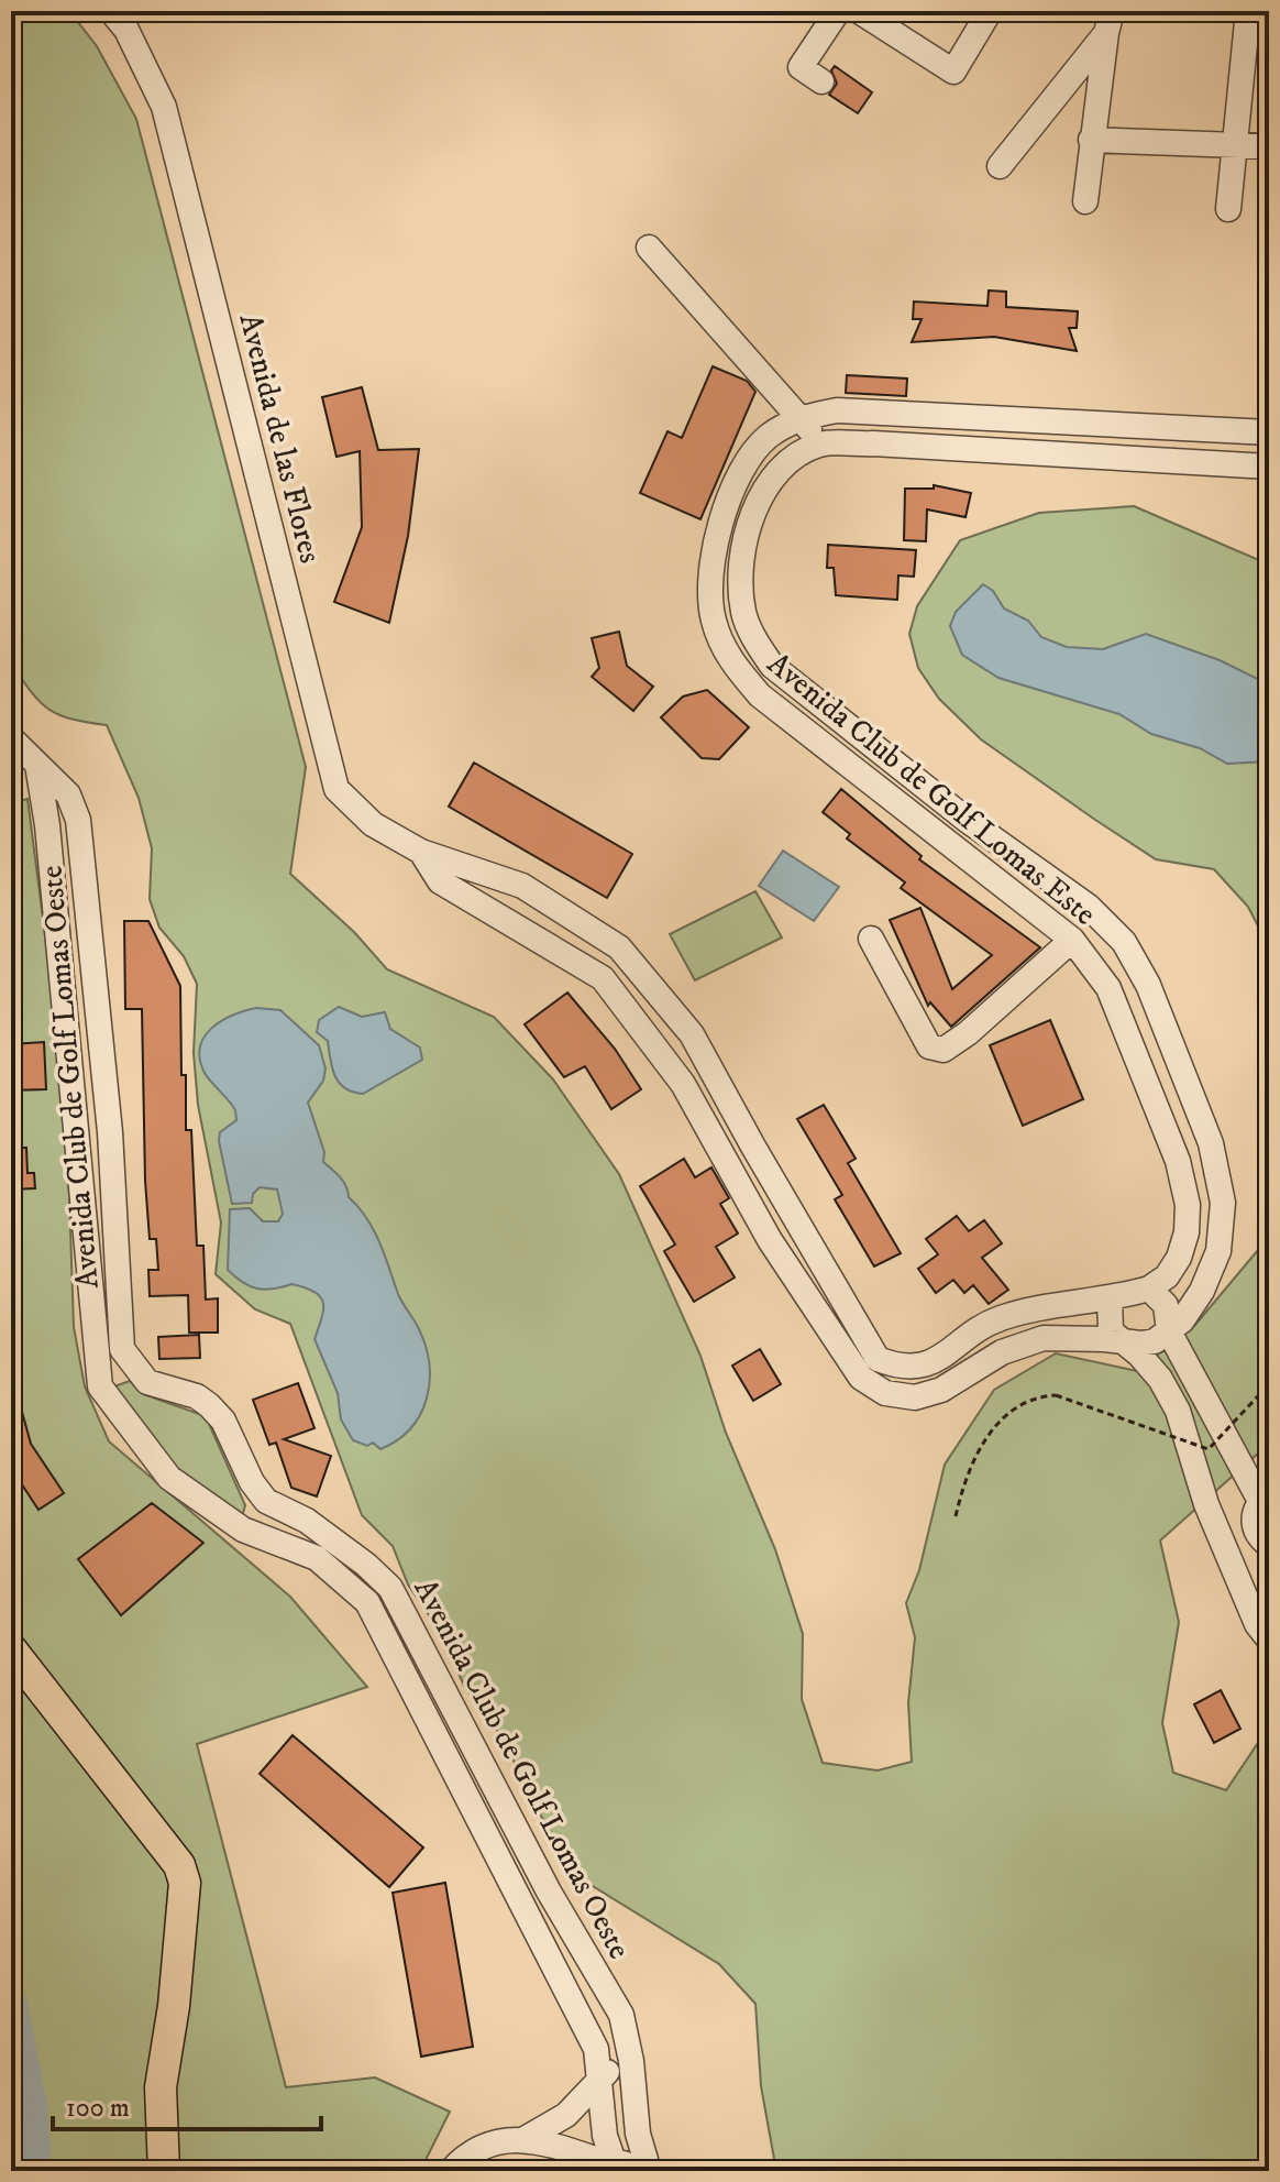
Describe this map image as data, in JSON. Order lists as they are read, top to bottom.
{
  "streets": {
    "street": ["Avenida de las Flores", "Avenida Club de Golf Lomas Este", "Avenida Club de Golf Lomas Oeste"]
  },
  "scale_bar": "100 m"
}
